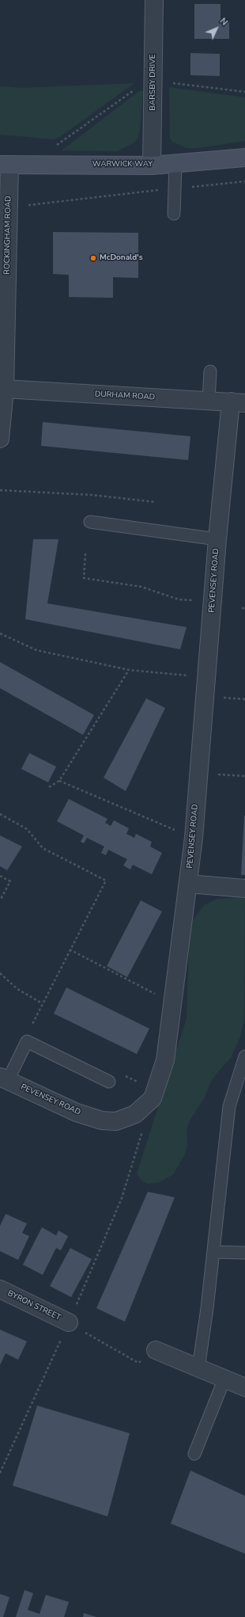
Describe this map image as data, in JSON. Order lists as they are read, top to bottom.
{
  "streets": {
    "street": [
      "BARSBY DRIVE",
      "WARWICK WAY",
      "ROCKINGHAM ROAD",
      "DURHAM ROAD",
      "PEVENSEY ROAD",
      "BYRON STREET"
    ]
  },
  "crossings": [
    ["BARSBY DRIVE", "WARWICK WAY"],
    ["WARWICK WAY", "ROCKINGHAM ROAD"],
    ["ROCKINGHAM ROAD", "DURHAM ROAD"],
    ["DURHAM ROAD", "PEVENSEY ROAD"]
  ],
  "places": ["McDonald's"],
  "north": "top right"
}
